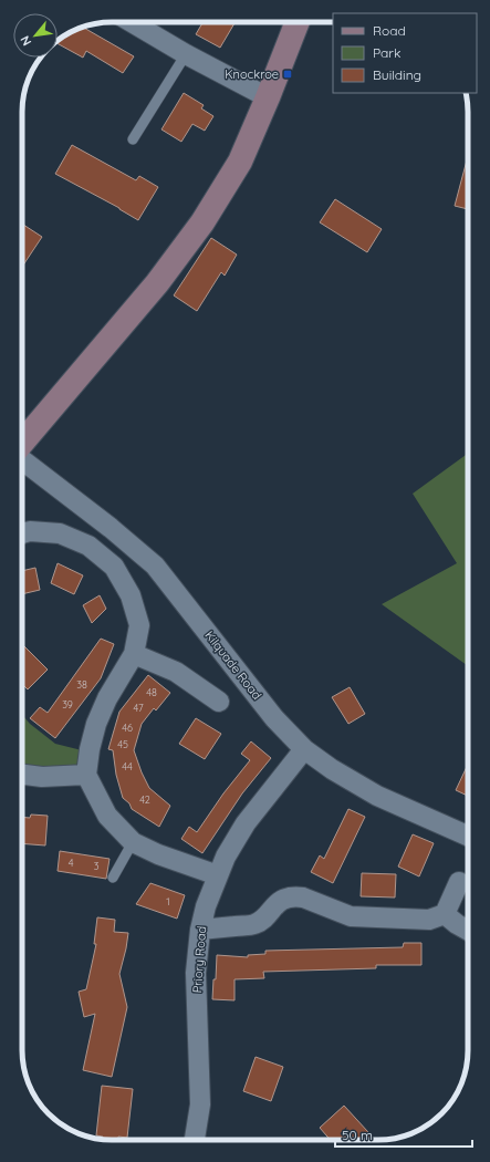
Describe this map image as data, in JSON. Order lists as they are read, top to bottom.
{
  "streets": {
    "street": ["Kilquade Road", "Priory Road"]
  },
  "crossings": [
    ["Kilquade Road", "Priory Road"]
  ],
  "places": {
    "transit": ["Knockroe"]
  },
  "house_numbers": [
    "38",
    "48",
    "39",
    "47",
    "46",
    "45",
    "44",
    "42",
    "4",
    "3",
    "1"
  ],
  "legend": ["Road", "Park", "Building"],
  "scale_bar": "50 m",
  "north": "bottom left"
}
